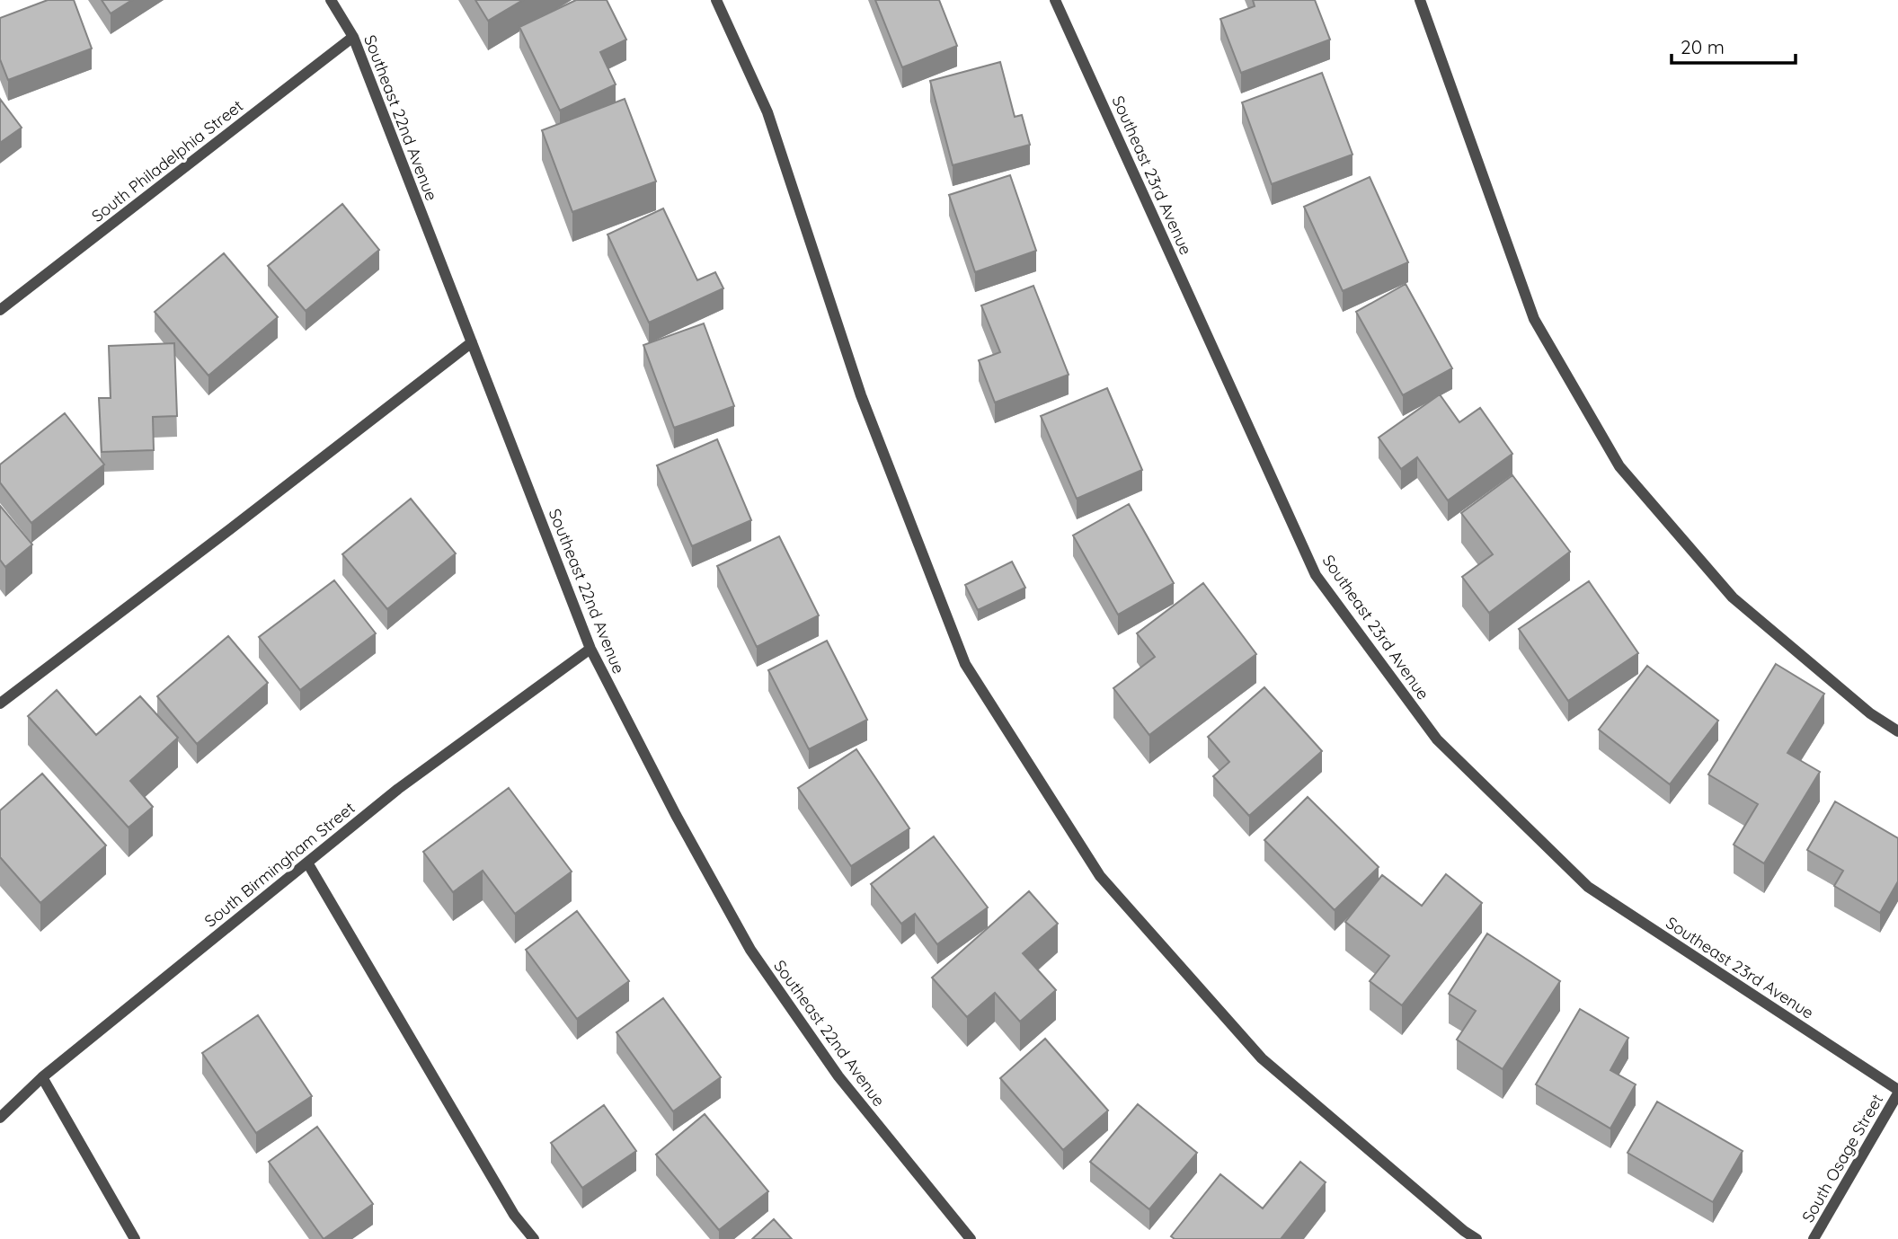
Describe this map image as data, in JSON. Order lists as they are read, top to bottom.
{
  "streets": {
    "street": [
      "Southeast 22nd Avenue",
      "South Philadelphia Street",
      "Southeast 23rd Avenue",
      "South Birmingham Street",
      "South Osage Street"
    ]
  },
  "crossings": [
    ["Southeast 22nd Avenue", "South Philadelphia Street"],
    ["Southeast 22nd Avenue", "South Birmingham Street"],
    ["Southeast 23rd Avenue", "South Osage Street"]
  ],
  "scale_bar": "20 m"
}
